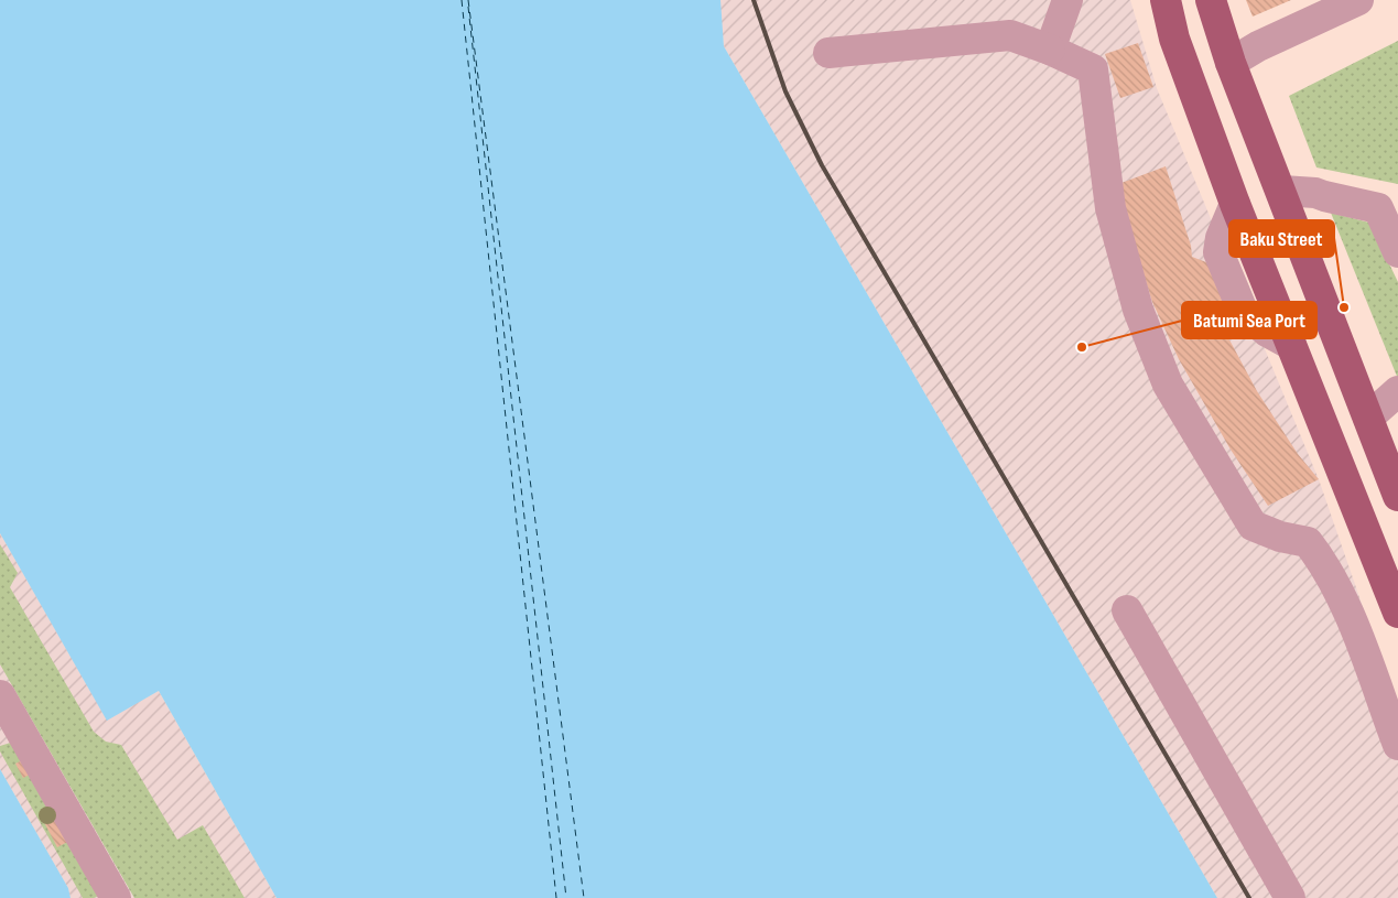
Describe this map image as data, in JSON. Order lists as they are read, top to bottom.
{
  "places": ["Baku Street", "Batumi Sea Port"]
}
